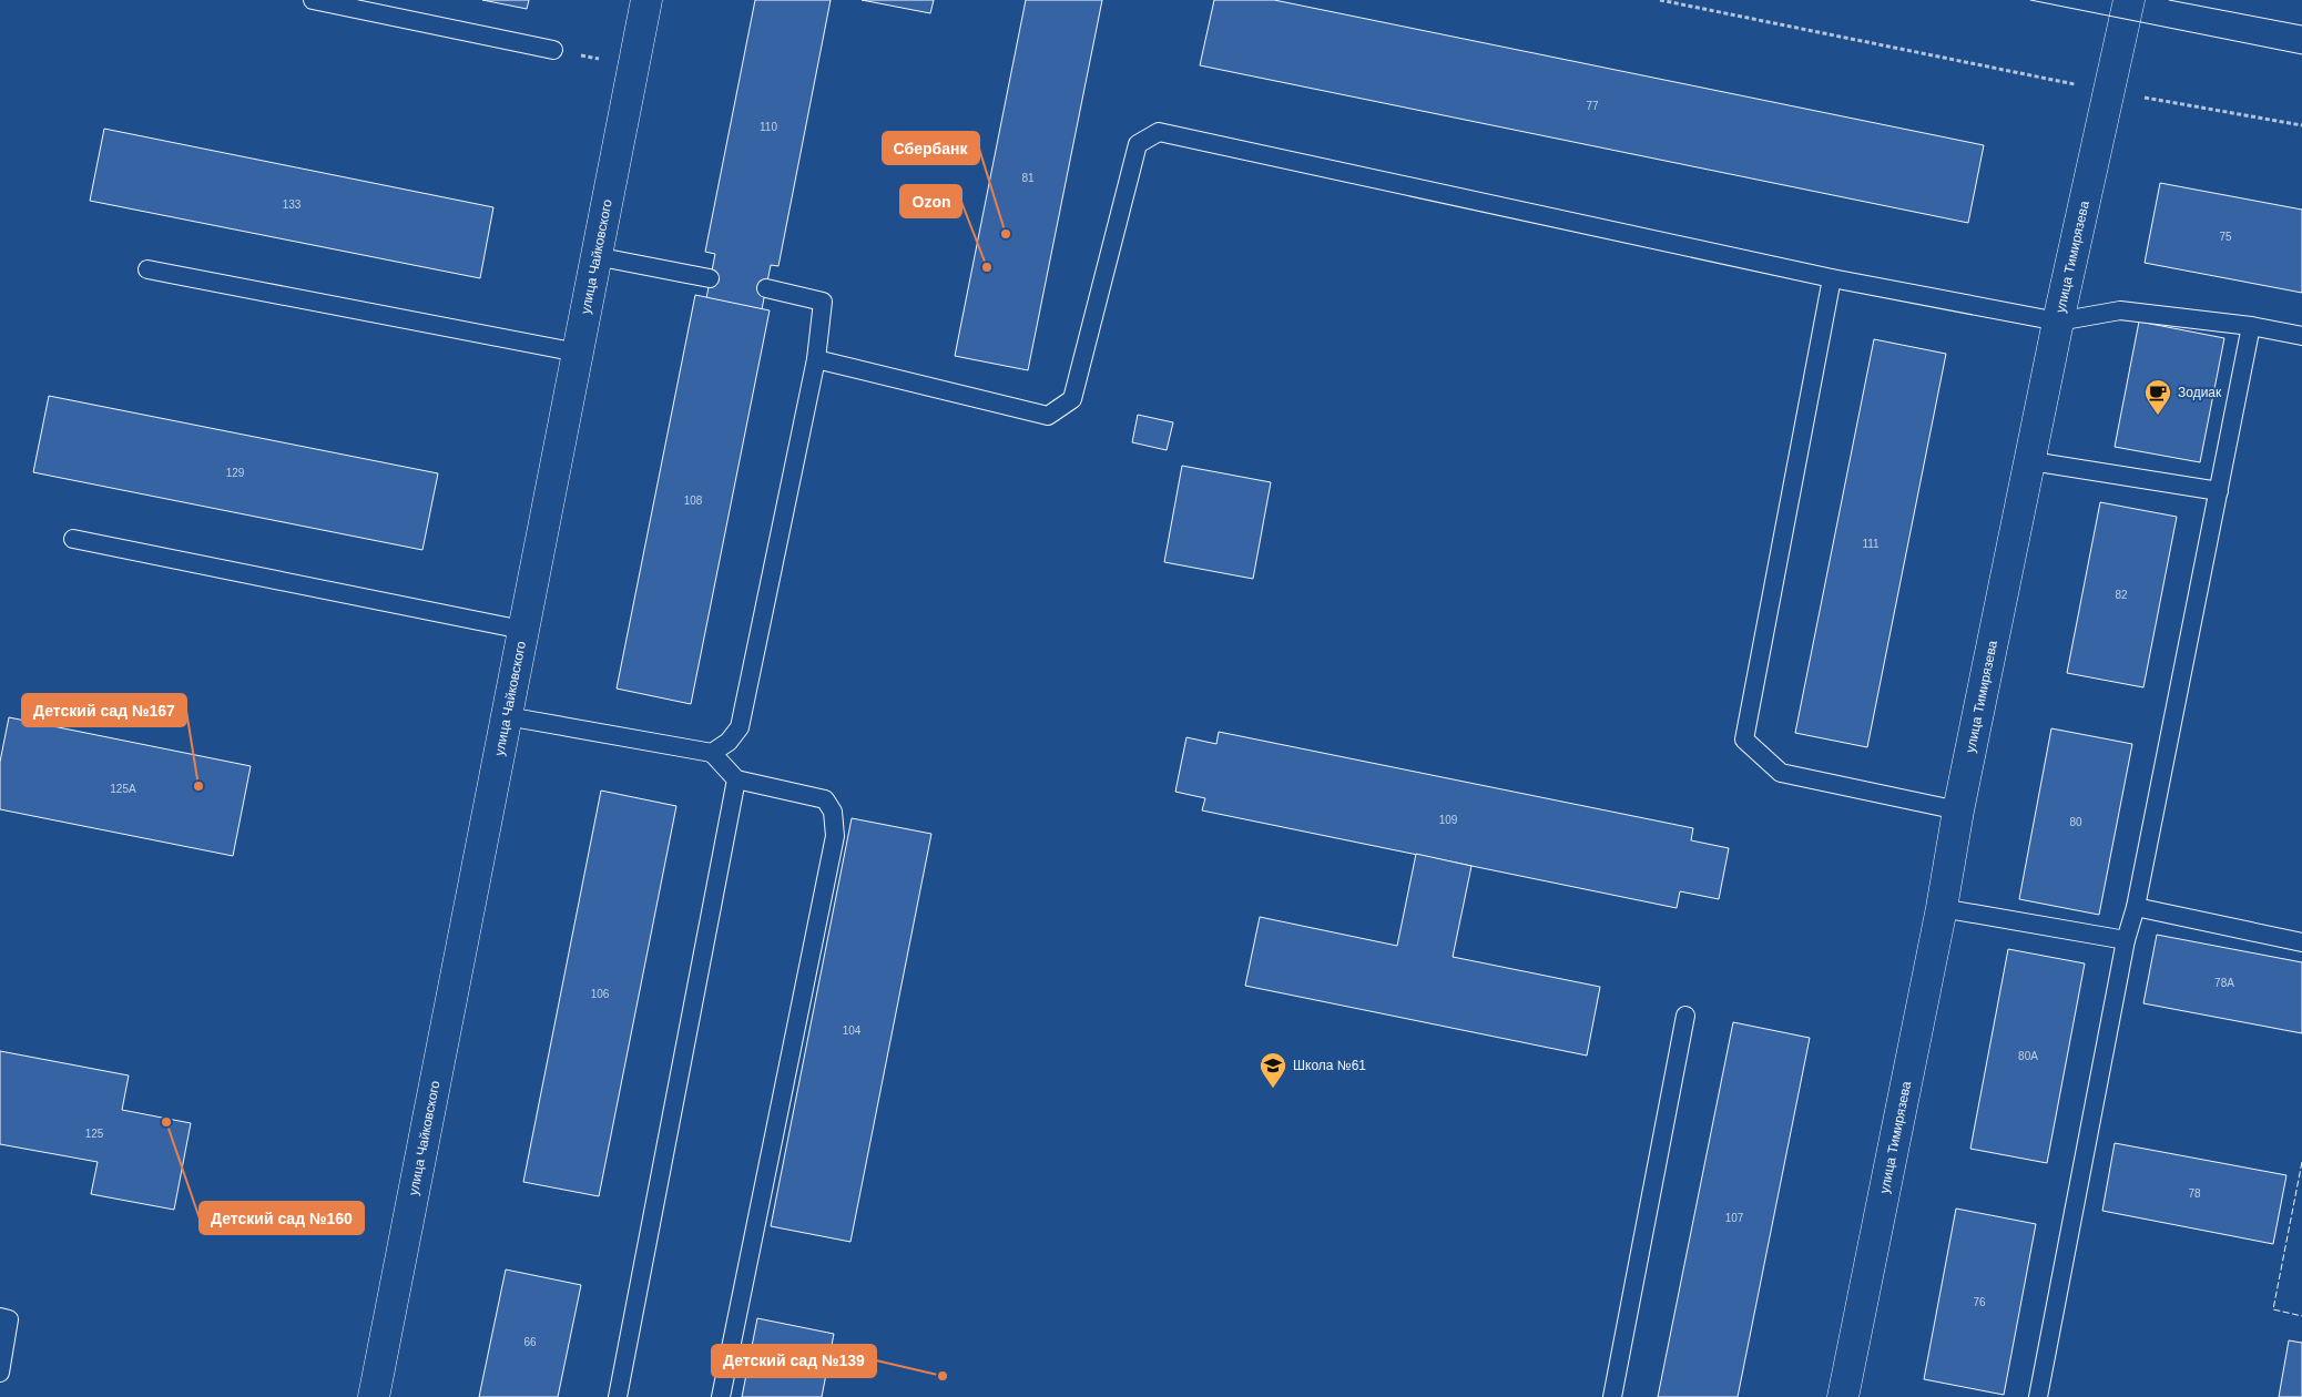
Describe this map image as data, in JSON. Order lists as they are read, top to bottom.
{
  "streets": {
    "street": ["улица Чайковского", "улица Тимирязева"]
  },
  "places": {
    "other": [
      "Сбербанк",
      "Ozon",
      "Детский сад №167",
      "Детский сад №160",
      "Детский сад №139"
    ],
    "cafe": ["Зодиак"],
    "school or university": ["Школа №61"]
  },
  "house_numbers": [
    "77",
    "110",
    "81",
    "133",
    "75",
    "129",
    "108",
    "111",
    "82",
    "125А",
    "109",
    "80",
    "78А",
    "106",
    "104",
    "80А",
    "125",
    "78",
    "107",
    "76",
    "66"
  ]
}
